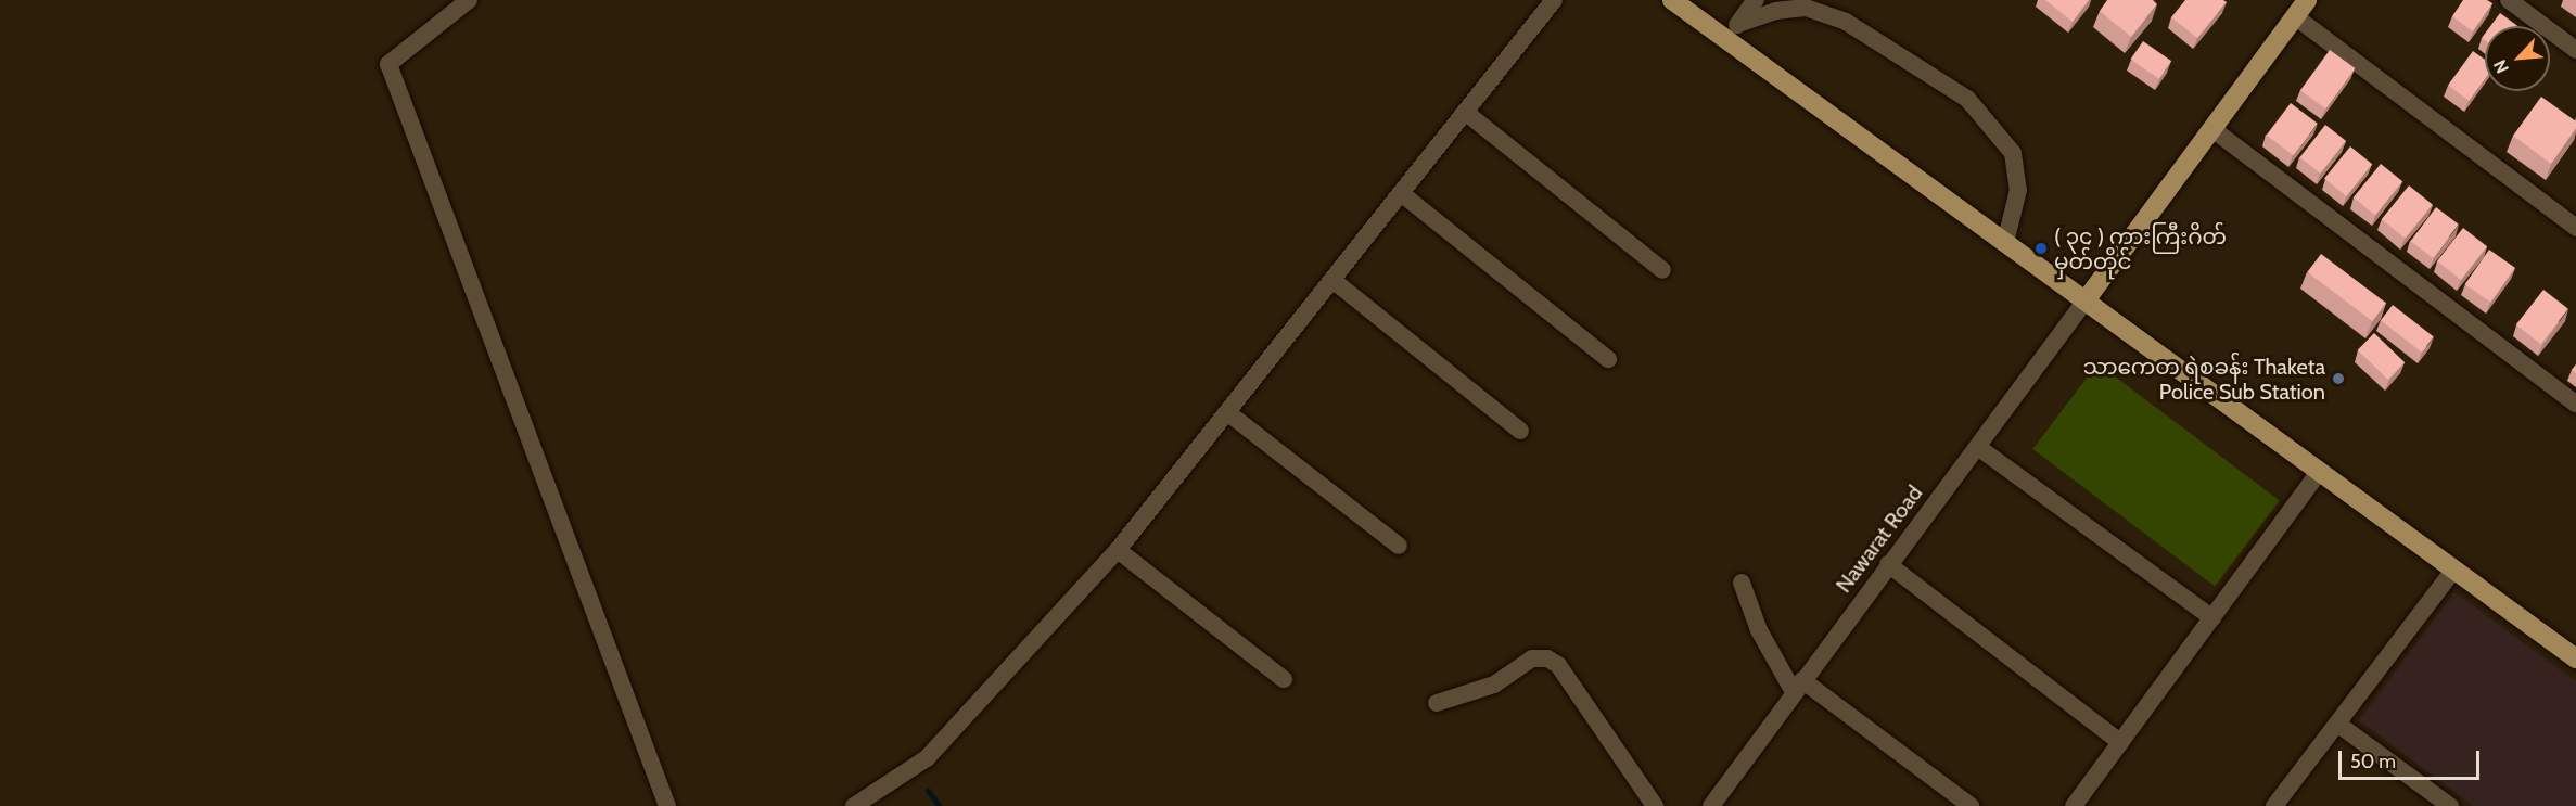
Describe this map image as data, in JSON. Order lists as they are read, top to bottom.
{
  "streets": {
    "street": ["Nawarat Road"]
  },
  "places": ["( ၃၄ ) ကားကြီးဂိတ် မှတ်တိုင်", "သာကေတ ရဲစခန်း Thaketa Police Sub Station"],
  "scale_bar": "50 m",
  "north": "bottom left"
}
